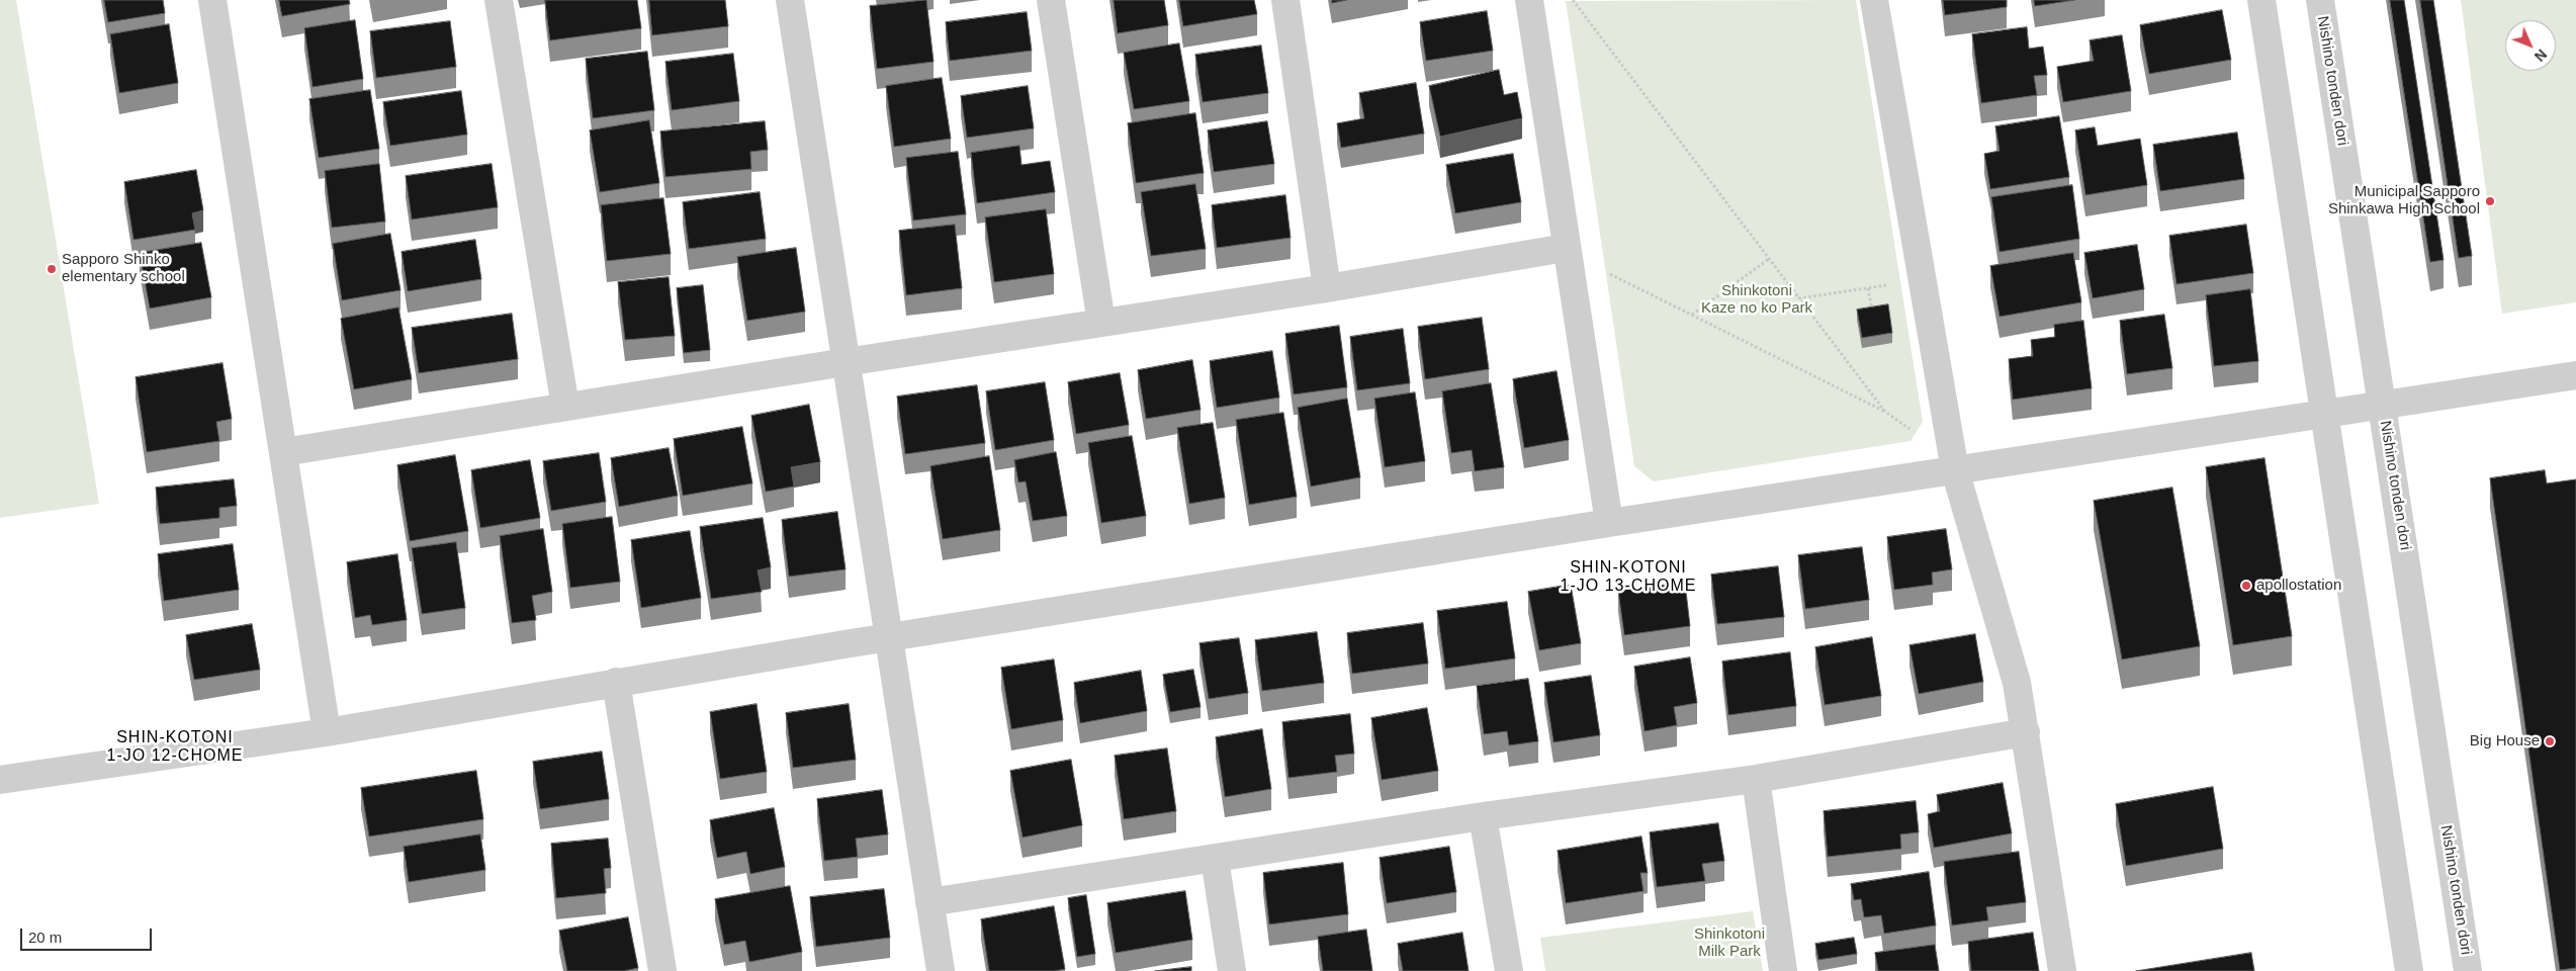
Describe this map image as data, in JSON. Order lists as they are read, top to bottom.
{
  "streets": {
    "street": ["Nishino tonden dori"]
  },
  "districts": ["SHIN-KOTONI 1-JO 13-CHOME", "SHIN-KOTONI 1-JO 12-CHOME"],
  "parks": ["Shinkotoni Kaze no ko Park", "Shinkotoni Milk Park"],
  "places": [
    "Municipal Sapporo Shinkawa High School",
    "Sapporo Shinko elementary school",
    "apollostation",
    "Big House"
  ],
  "scale_bar": "20 m",
  "north": "bottom right"
}
